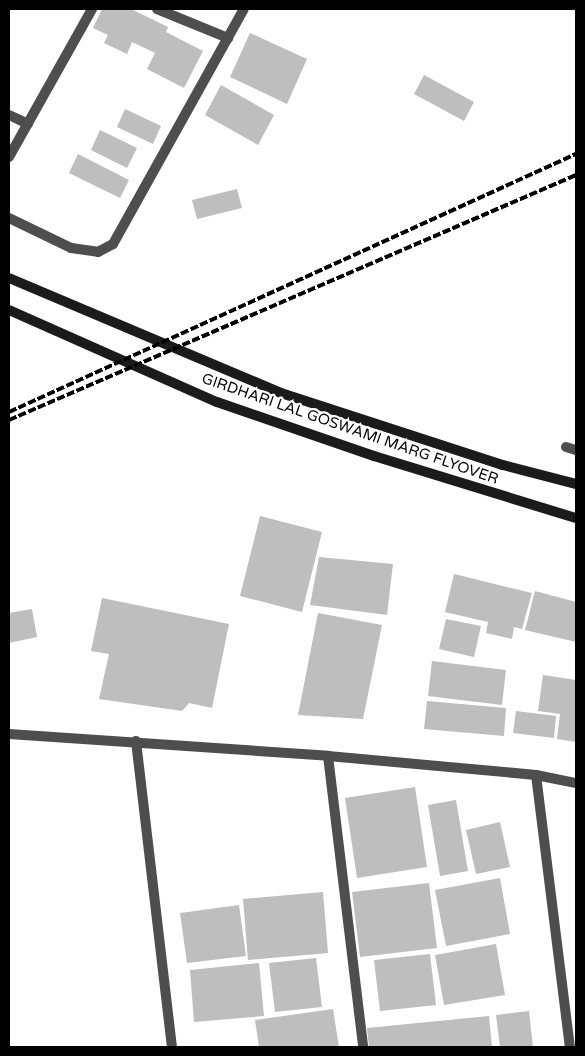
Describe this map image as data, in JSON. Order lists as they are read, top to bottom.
{
  "streets": {
    "main road": ["GIRDHARI LAL GOSWAMI MARG FLYOVER"]
  }
}
